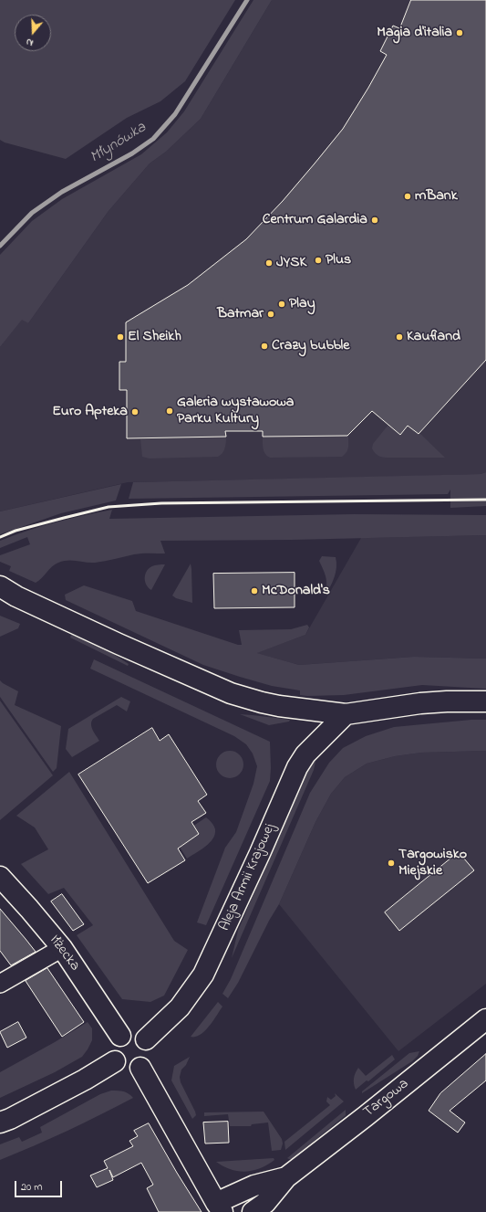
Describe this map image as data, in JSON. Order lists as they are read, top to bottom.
{
  "streets": {
    "street": ["Aleja Armii Krajowej", "Iłżecka", "Targowa"]
  },
  "crossings": [
    ["Aleja Armii Krajowej", "Iłżecka"]
  ],
  "water": ["Młynówka"],
  "places": [
    "Magia d'italia",
    "mBank",
    "Centrum Galardia",
    "Plus",
    "JYSK",
    "Play",
    "Batmar",
    "El Sheikh",
    "Kaufland",
    "Crazy bubble",
    "Galeria wystawowa Parku Kultury",
    "Euro Apteka",
    "McDonald's",
    "Targowisko Miejskie"
  ],
  "scale_bar": "20 m",
  "north": "bottom"
}
